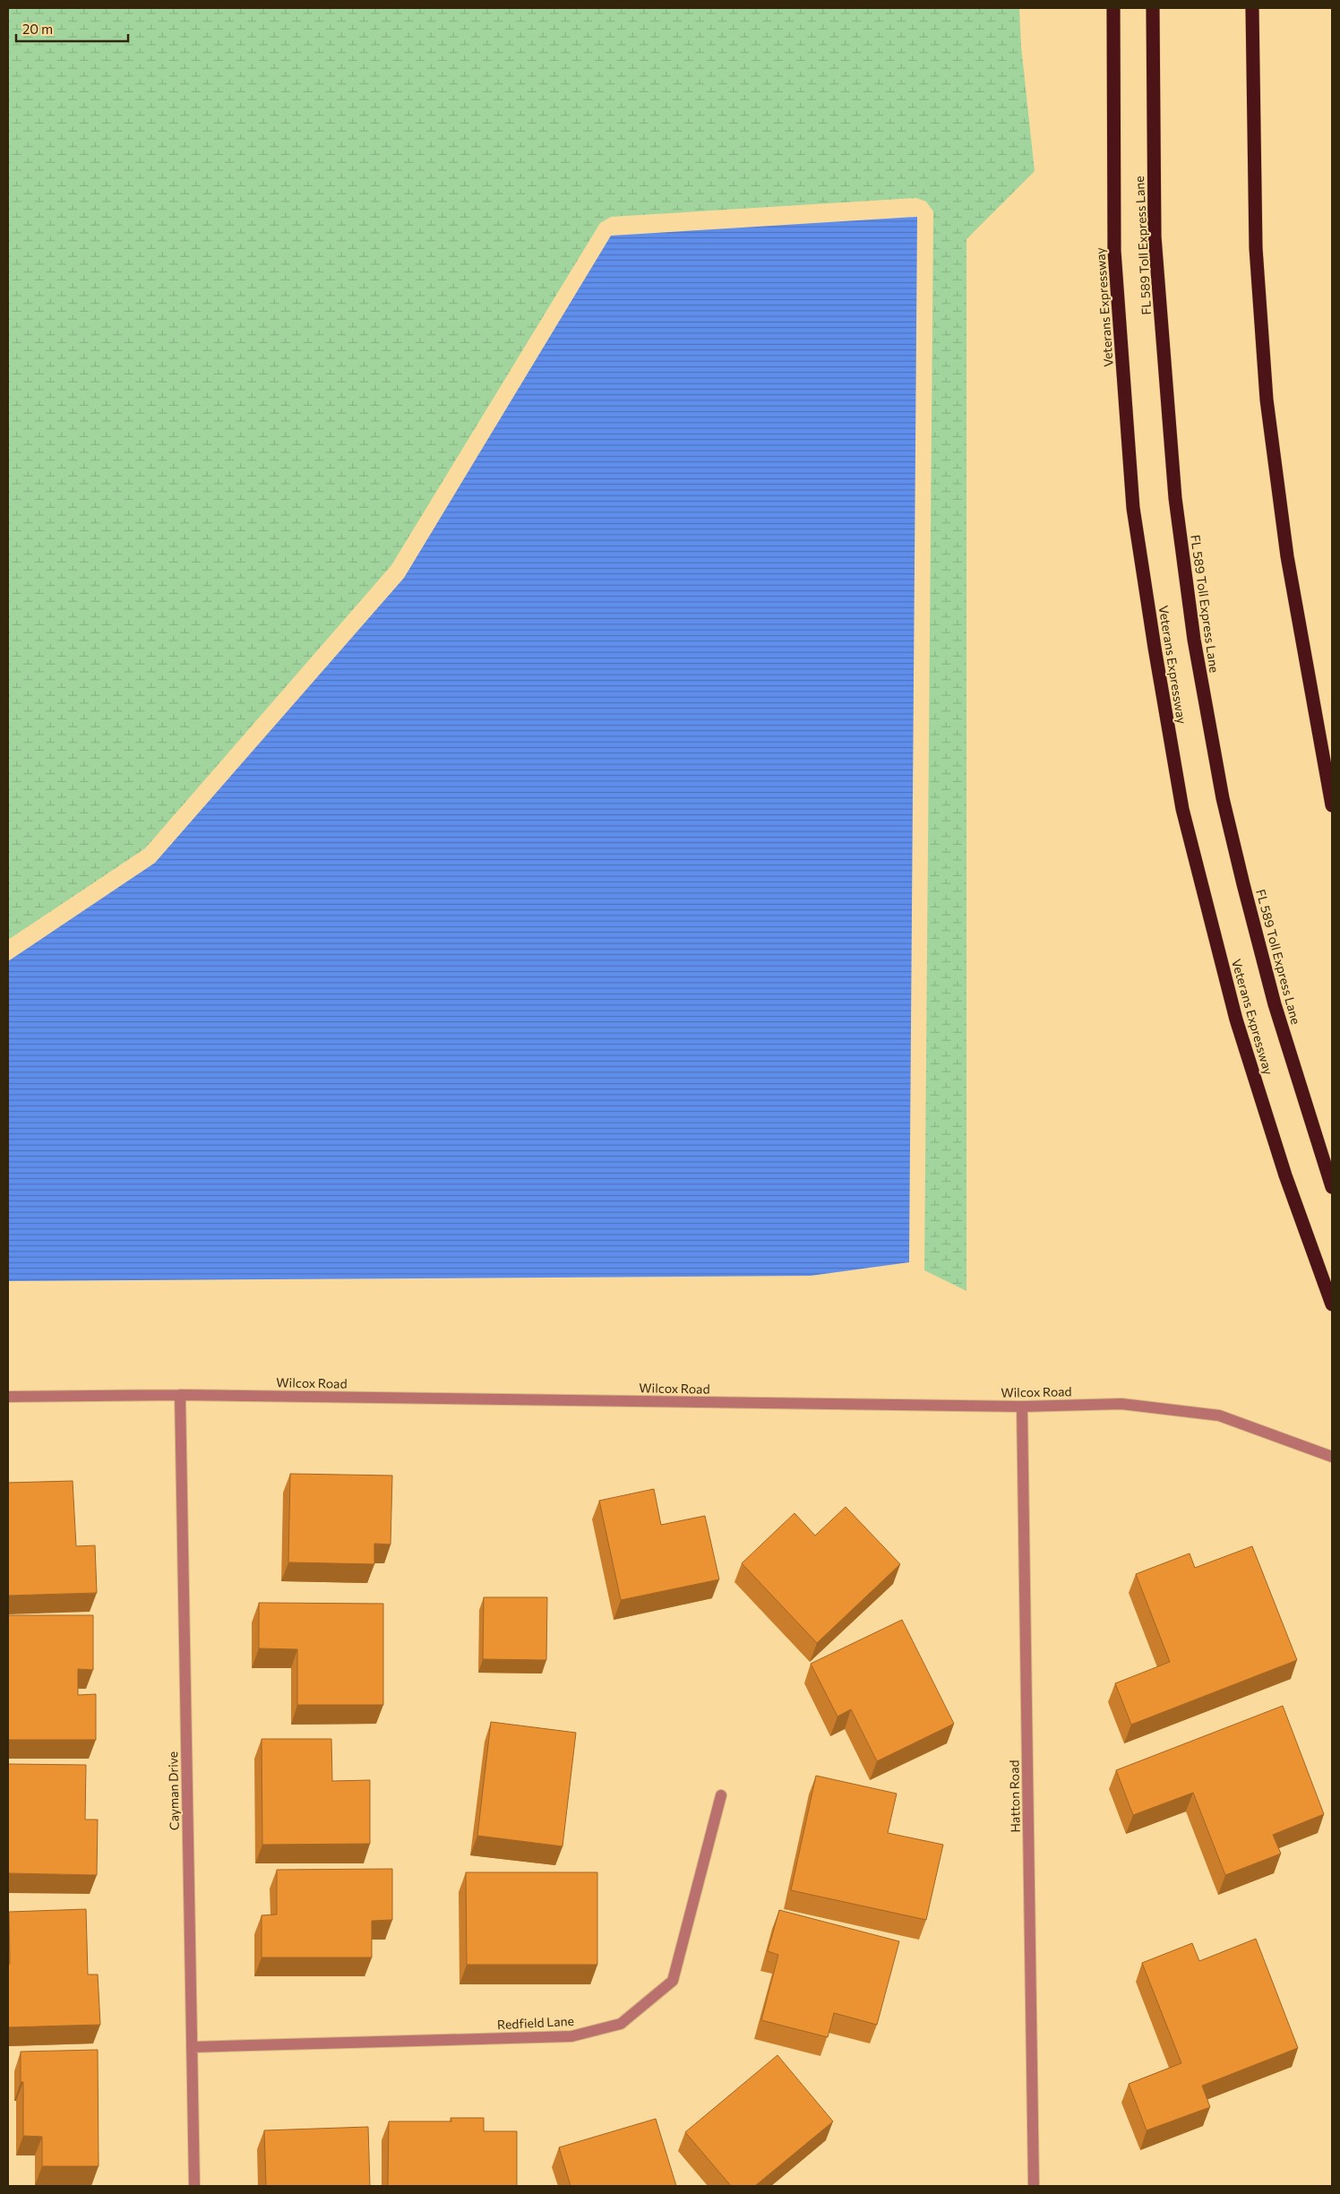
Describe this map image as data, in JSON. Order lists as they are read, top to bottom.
{
  "streets": {
    "highway": ["FL 589 Toll Express Lane", "Veterans Expressway"],
    "street": [
      "Wilcox Road",
      "Cayman Drive",
      "Hatton Road",
      "Redfield Lane"
    ]
  },
  "crossings": [
    ["Wilcox Road", "Cayman Drive"],
    ["Wilcox Road", "Hatton Road"],
    ["Cayman Drive", "Redfield Lane"]
  ],
  "scale_bar": "20 m"
}
